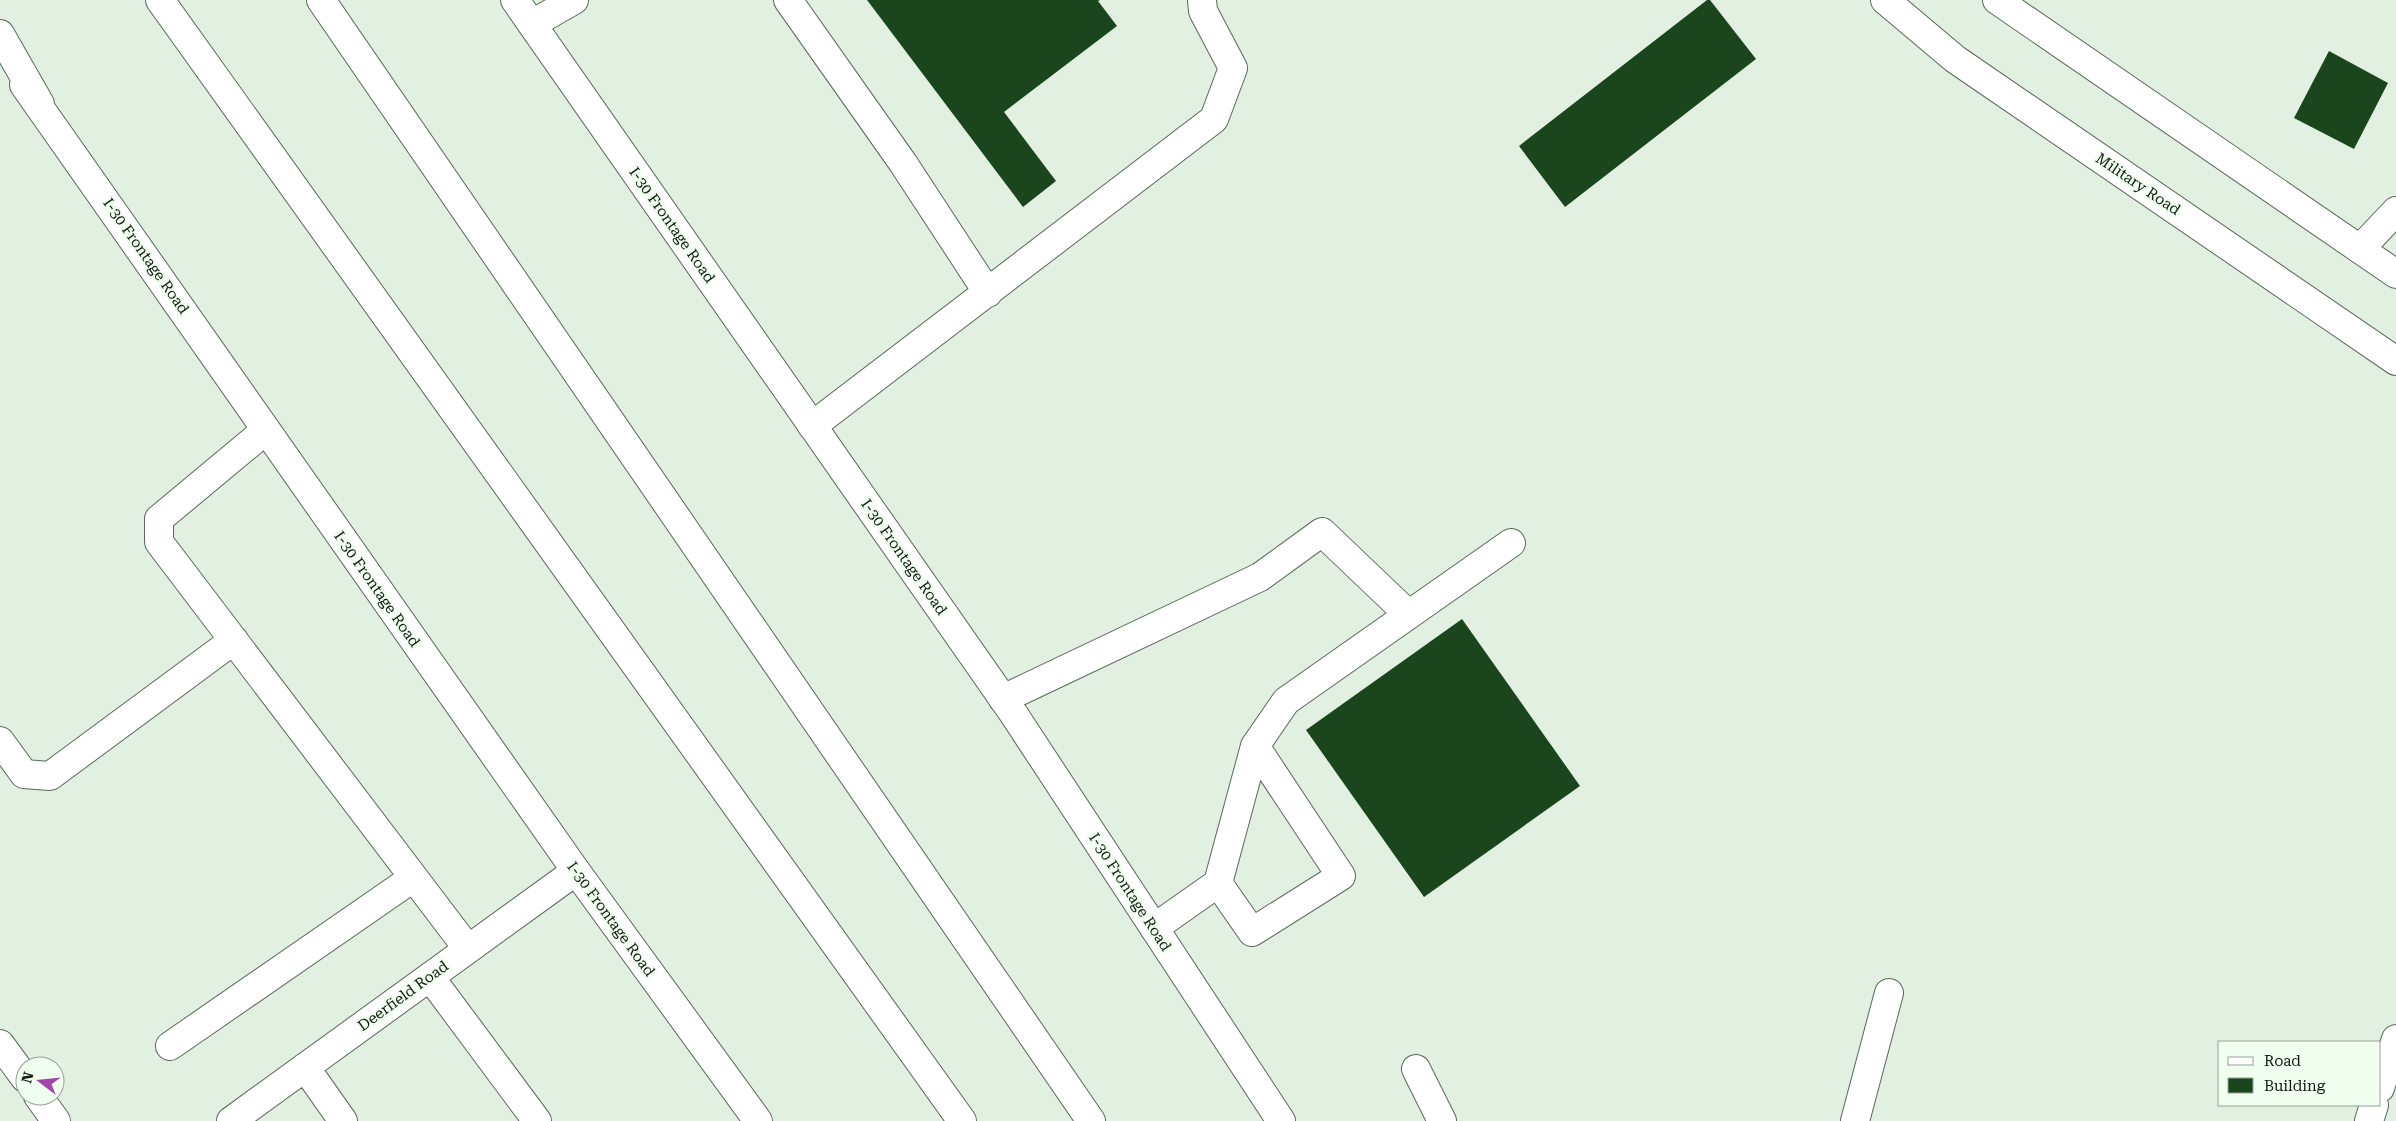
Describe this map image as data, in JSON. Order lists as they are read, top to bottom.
{
  "streets": {
    "main road": ["Military Road", "I-30 Frontage Road", "Deerfield Road"]
  },
  "crossings": [
    ["I-30 Frontage Road", "Deerfield Road"]
  ],
  "legend": ["Road", "Building"],
  "north": "left"
}
